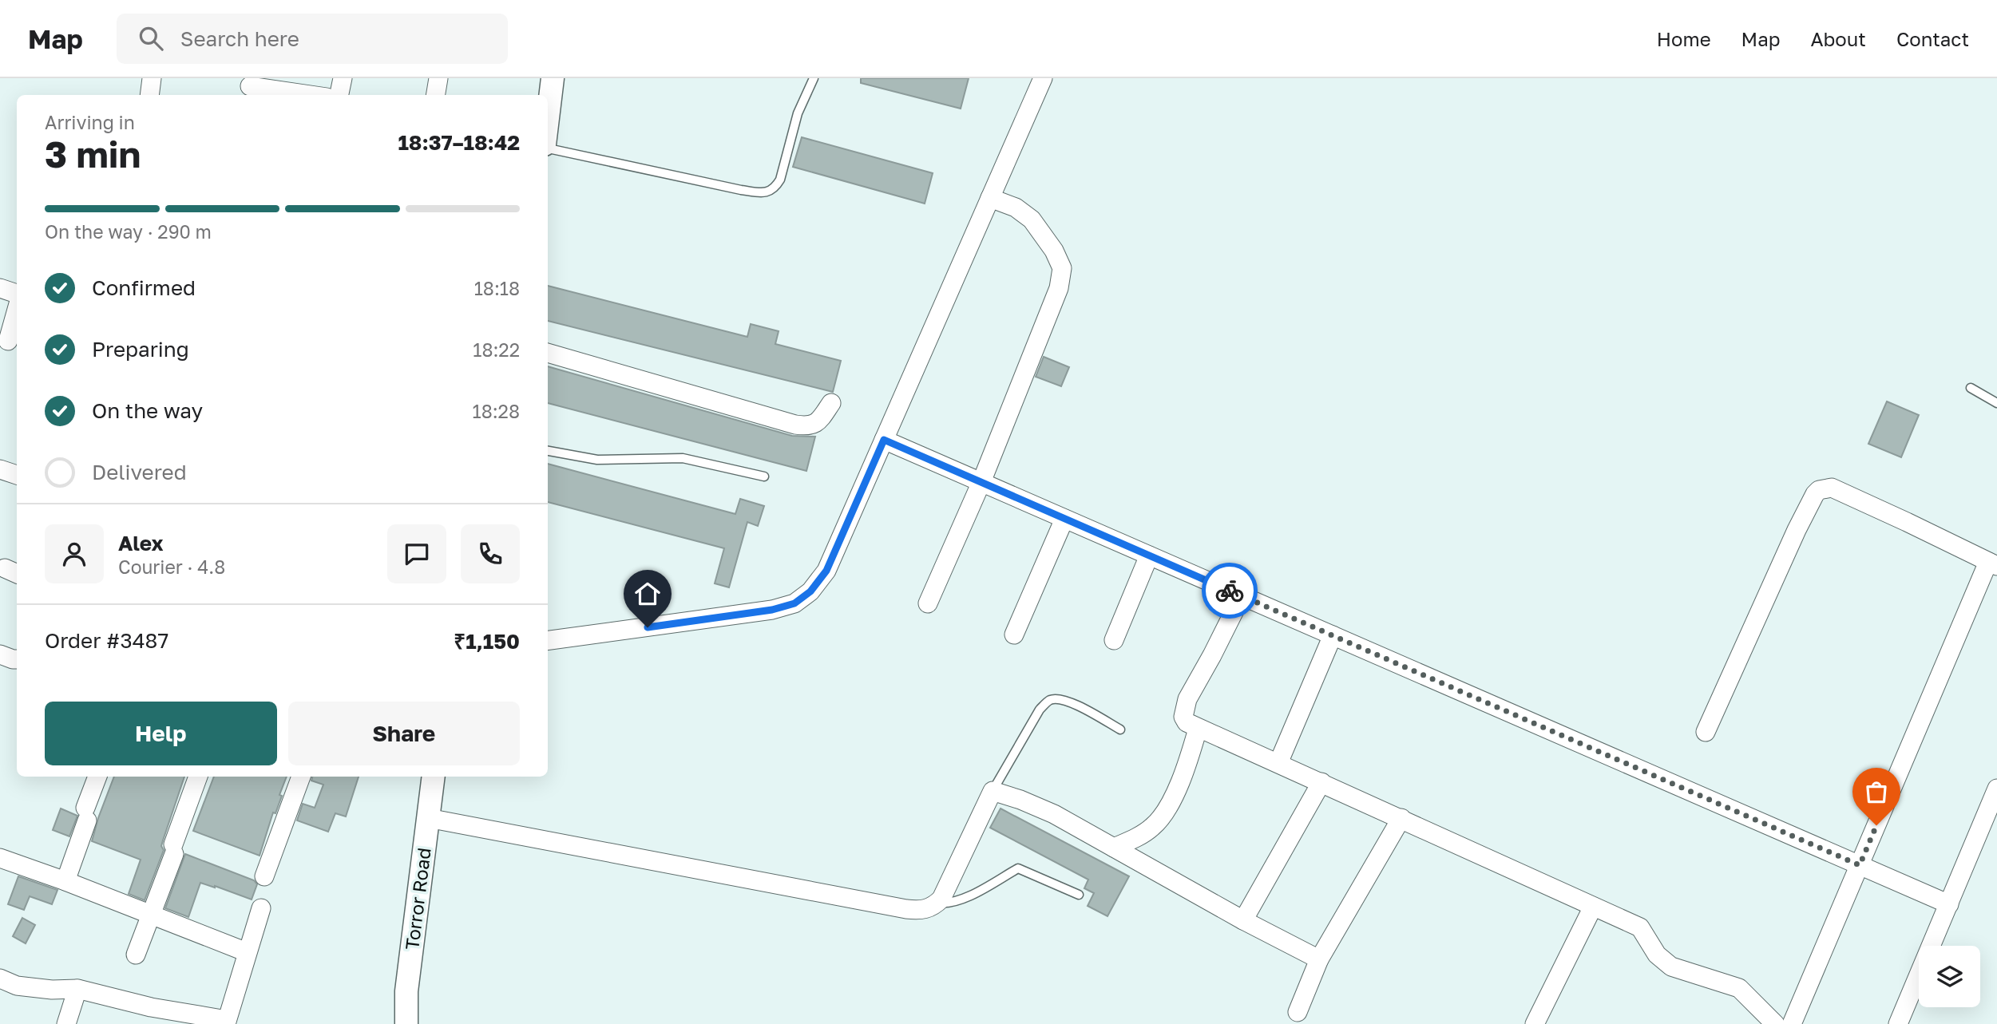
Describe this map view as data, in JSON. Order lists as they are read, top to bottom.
{
  "streets": {
    "street": ["Torror Road"]
  },
  "page": {
    "header": "Map",
    "search": "Search here",
    "nav": [
      "Home",
      "Map",
      "About",
      "Contact"
    ],
    "heading": ["3 min", "Arriving in", "18:37–18:42"],
    "panel": [
      "Alex",
      "Courier · 4.8",
      "Order #3487",
      "₹1,150"
    ],
    "bar": "On the way · 290 m",
    "list": [
      ["Confirmed", "18:18"],
      ["Preparing", "18:22"],
      ["On the way", "18:28"],
      "Delivered"
    ],
    "buttons": ["Help", "Share"]
  }
}
